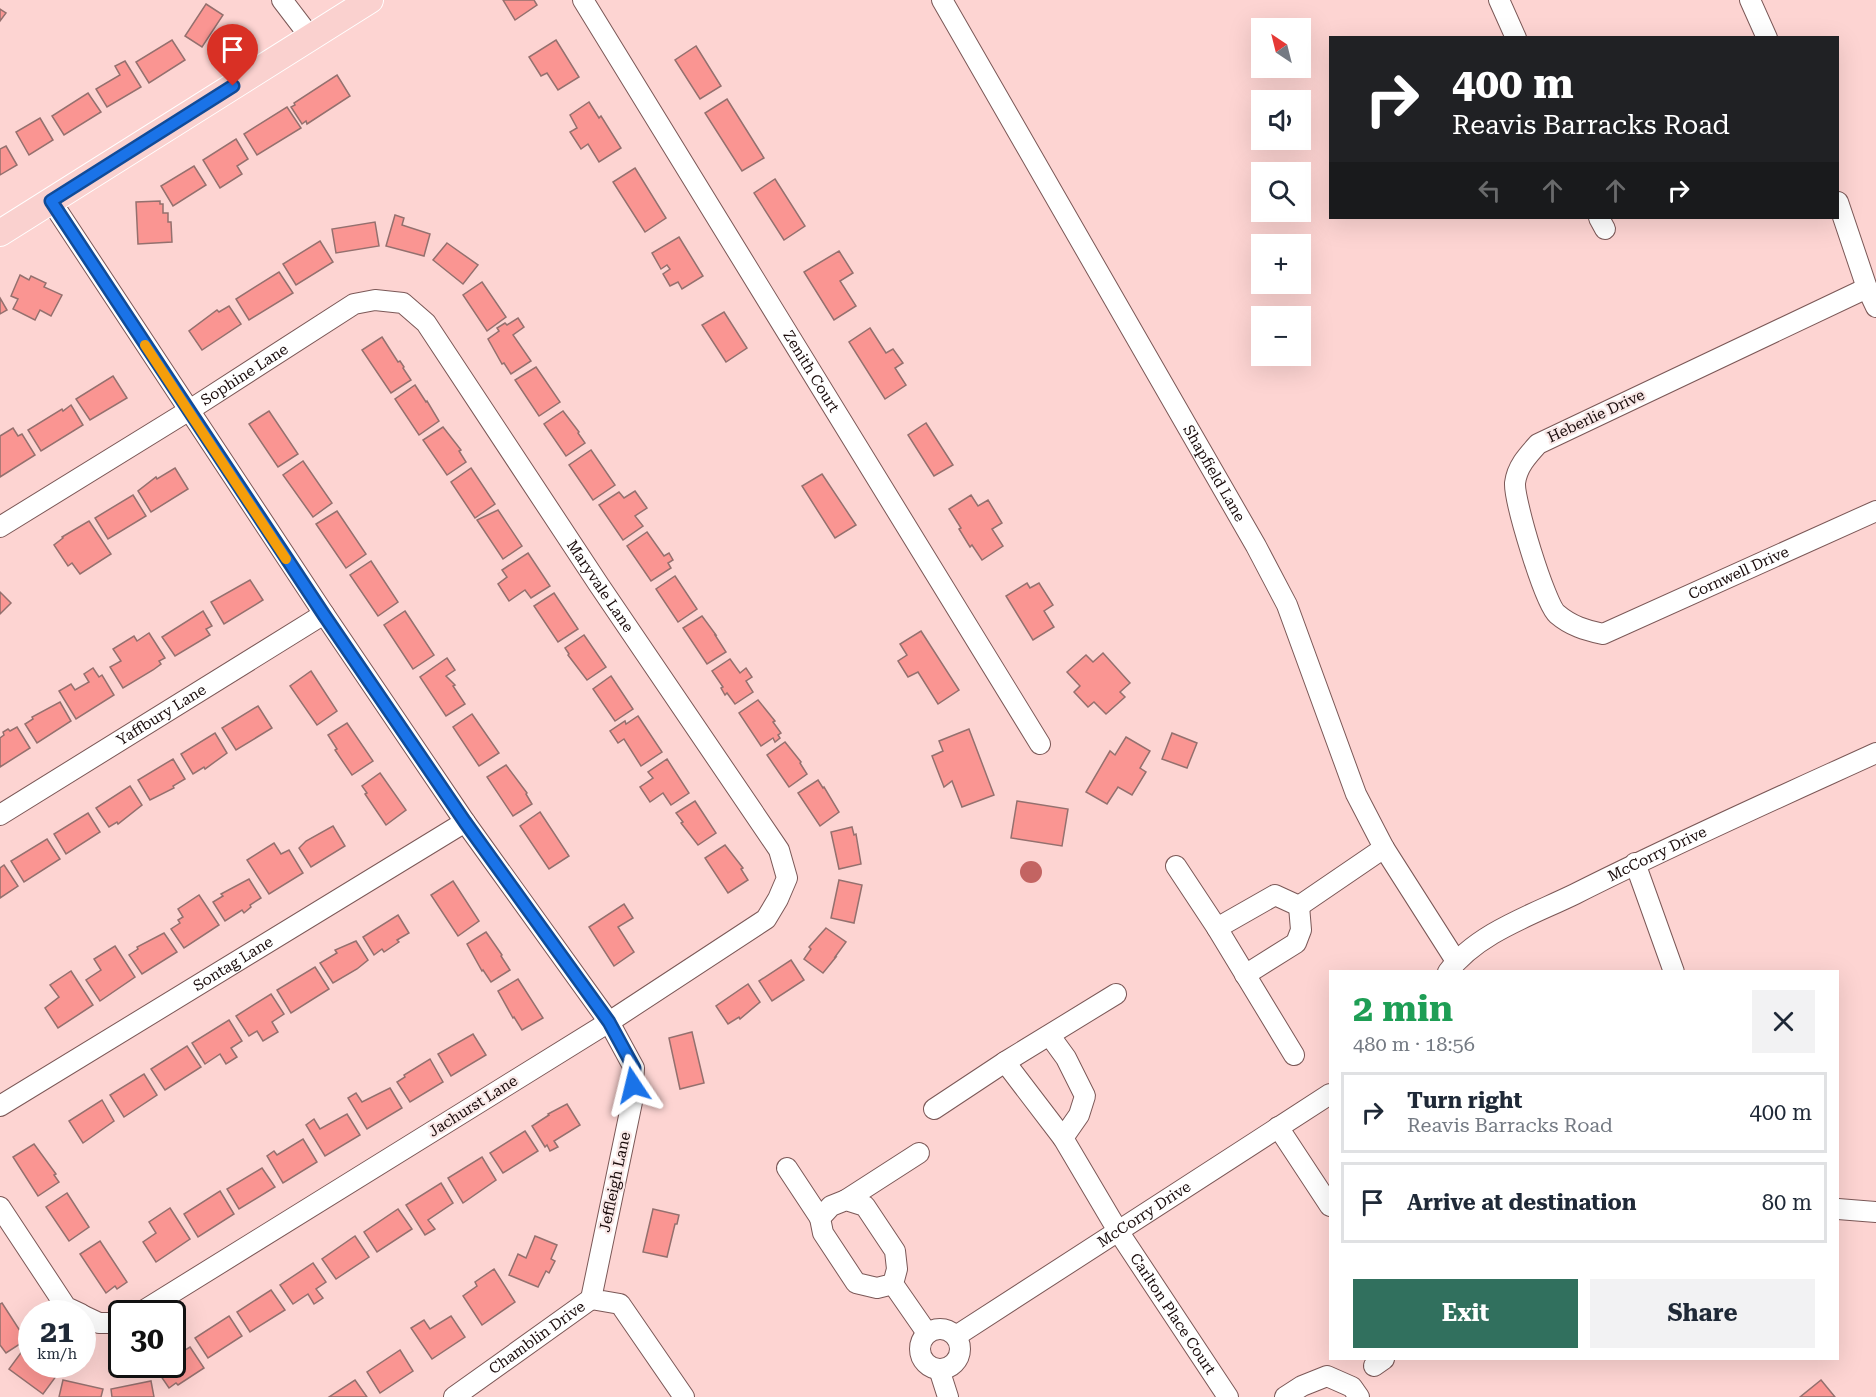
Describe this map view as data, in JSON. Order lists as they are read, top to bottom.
{
  "streets": {
    "street": [
      "Zenith Court",
      "Sophine Lane",
      "Heberlie Drive",
      "Shapfield Lane",
      "Cornwell Drive",
      "Maryvale Lane",
      "Yaffbury Lane",
      "McCorry Drive",
      "Sontag Lane",
      "Jachurst Lane",
      "Jeffleigh Lane",
      "Carlton Place Court",
      "Chamblin Drive"
    ]
  },
  "crossings": [
    ["Sophine Lane", "Maryvale Lane"],
    ["Sophine Lane", "Jeffleigh Lane"],
    ["Heberlie Drive", "Cornwell Drive"],
    ["Shapfield Lane", "McCorry Drive"],
    ["Maryvale Lane", "Jachurst Lane"],
    ["Yaffbury Lane", "Jeffleigh Lane"],
    ["McCorry Drive", "Carlton Place Court"],
    ["Sontag Lane", "Jeffleigh Lane"],
    ["Jachurst Lane", "Jeffleigh Lane"],
    ["Jeffleigh Lane", "Chamblin Drive"]
  ],
  "north": "top left",
  "page": {
    "map_buttons": ["+", "−"],
    "turn": ["400 m", "Reavis Barracks Road"],
    "heading": ["2 min", "480 m · 18:56"],
    "list": [
      {
        "name": "Turn right",
        "note": "Reavis Barracks Road",
        "value": "400 m"
      },
      {
        "name": "Arrive at destination",
        "value": "80 m"
      }
    ],
    "buttons": ["Exit", "Share"],
    "speed": "21 km/h",
    "limit": "30"
  }
}
